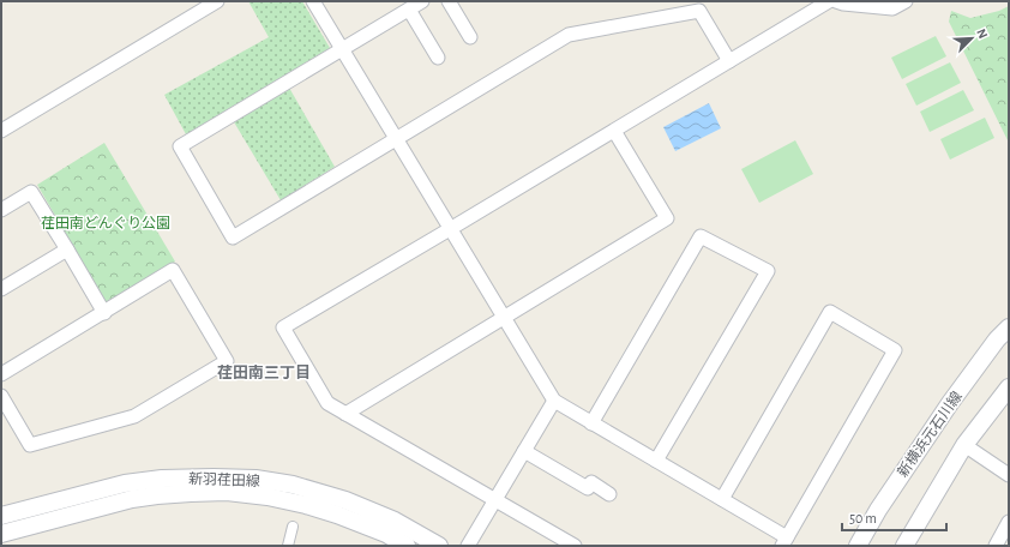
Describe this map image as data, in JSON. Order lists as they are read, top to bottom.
{
  "streets": {
    "street": ["新横浜元石川線", "新羽荏田線"]
  },
  "districts": ["荏田南三丁目"],
  "parks": ["荏田南どんぐり公園"],
  "scale_bar": "50 m",
  "north": "top right"
}
